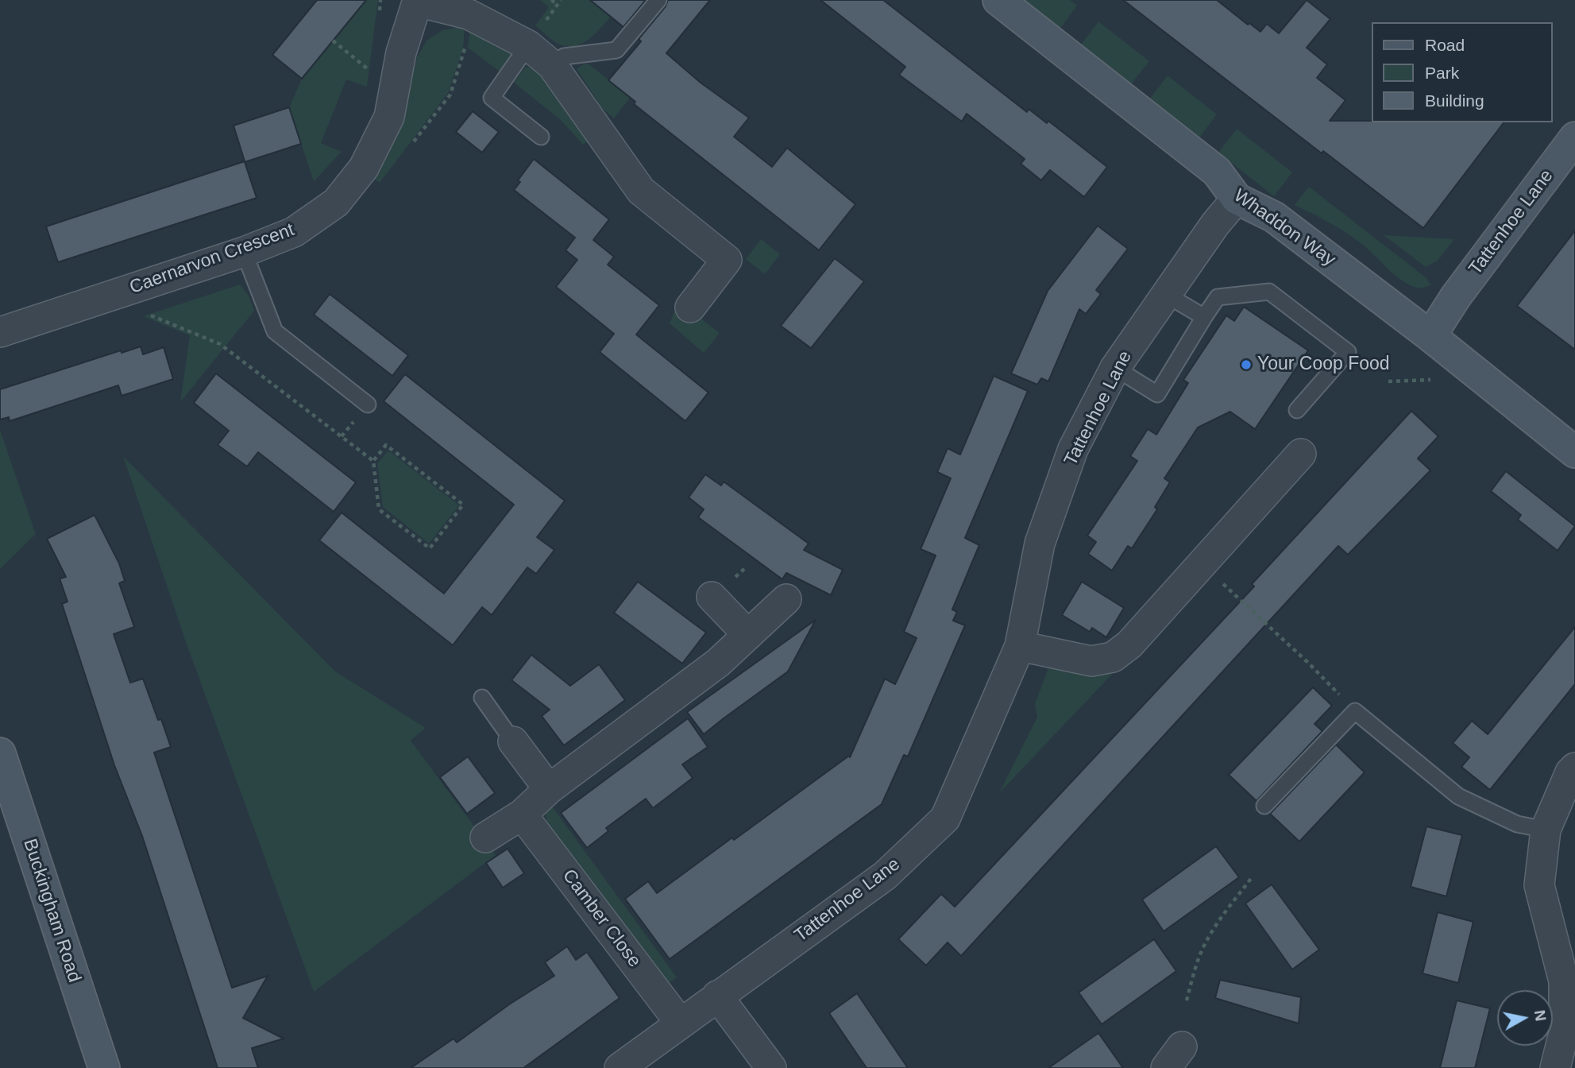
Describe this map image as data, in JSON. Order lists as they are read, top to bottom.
{
  "streets": {
    "street": [
      "Tattenhoe Lane",
      "Whaddon Way",
      "Caernarvon Crescent",
      "Buckingham Road",
      "Camber Close"
    ]
  },
  "crossings": [
    ["Tattenhoe Lane", "Whaddon Way"],
    ["Tattenhoe Lane", "Camber Close"]
  ],
  "places": ["Your Coop Food"],
  "legend": ["Road", "Park", "Building"],
  "north": "right"
}
